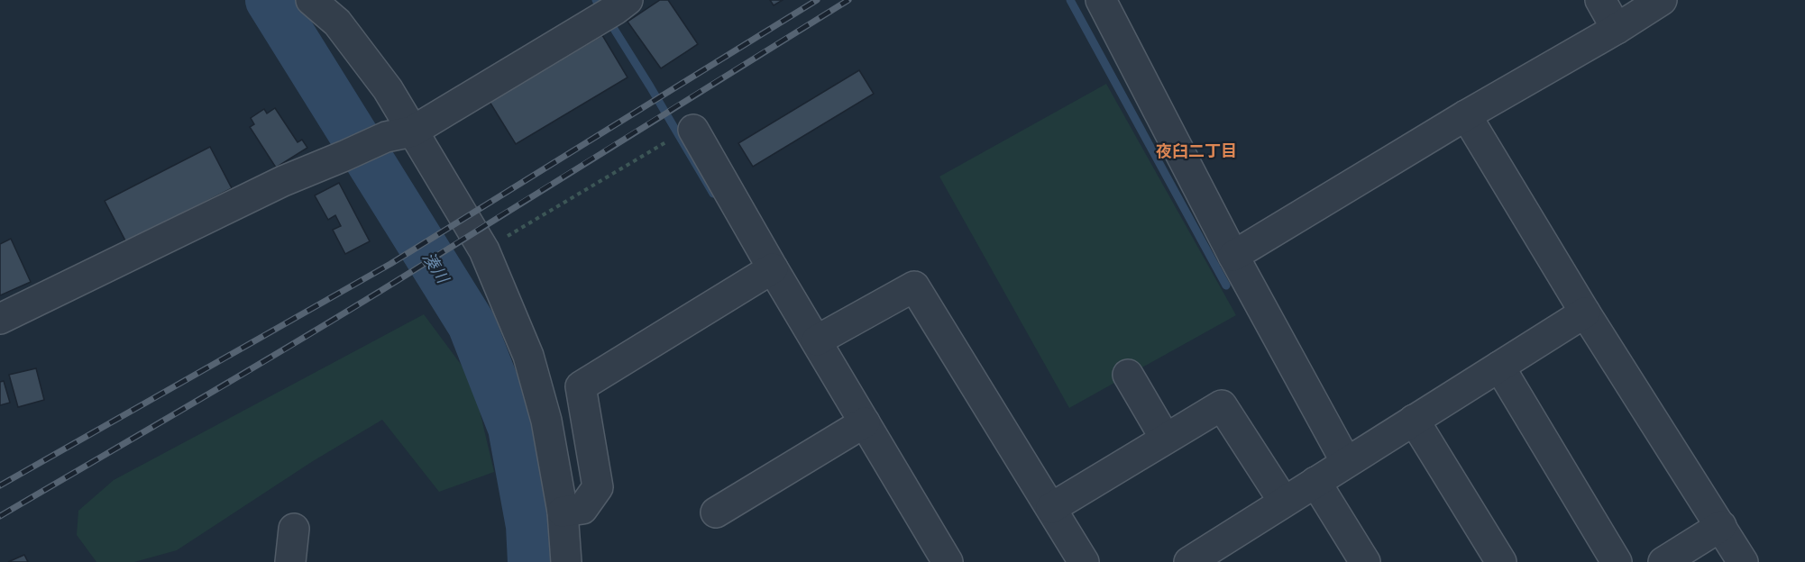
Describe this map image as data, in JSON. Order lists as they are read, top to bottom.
{
  "districts": ["夜臼二丁目"],
  "water": ["湊川"]
}
